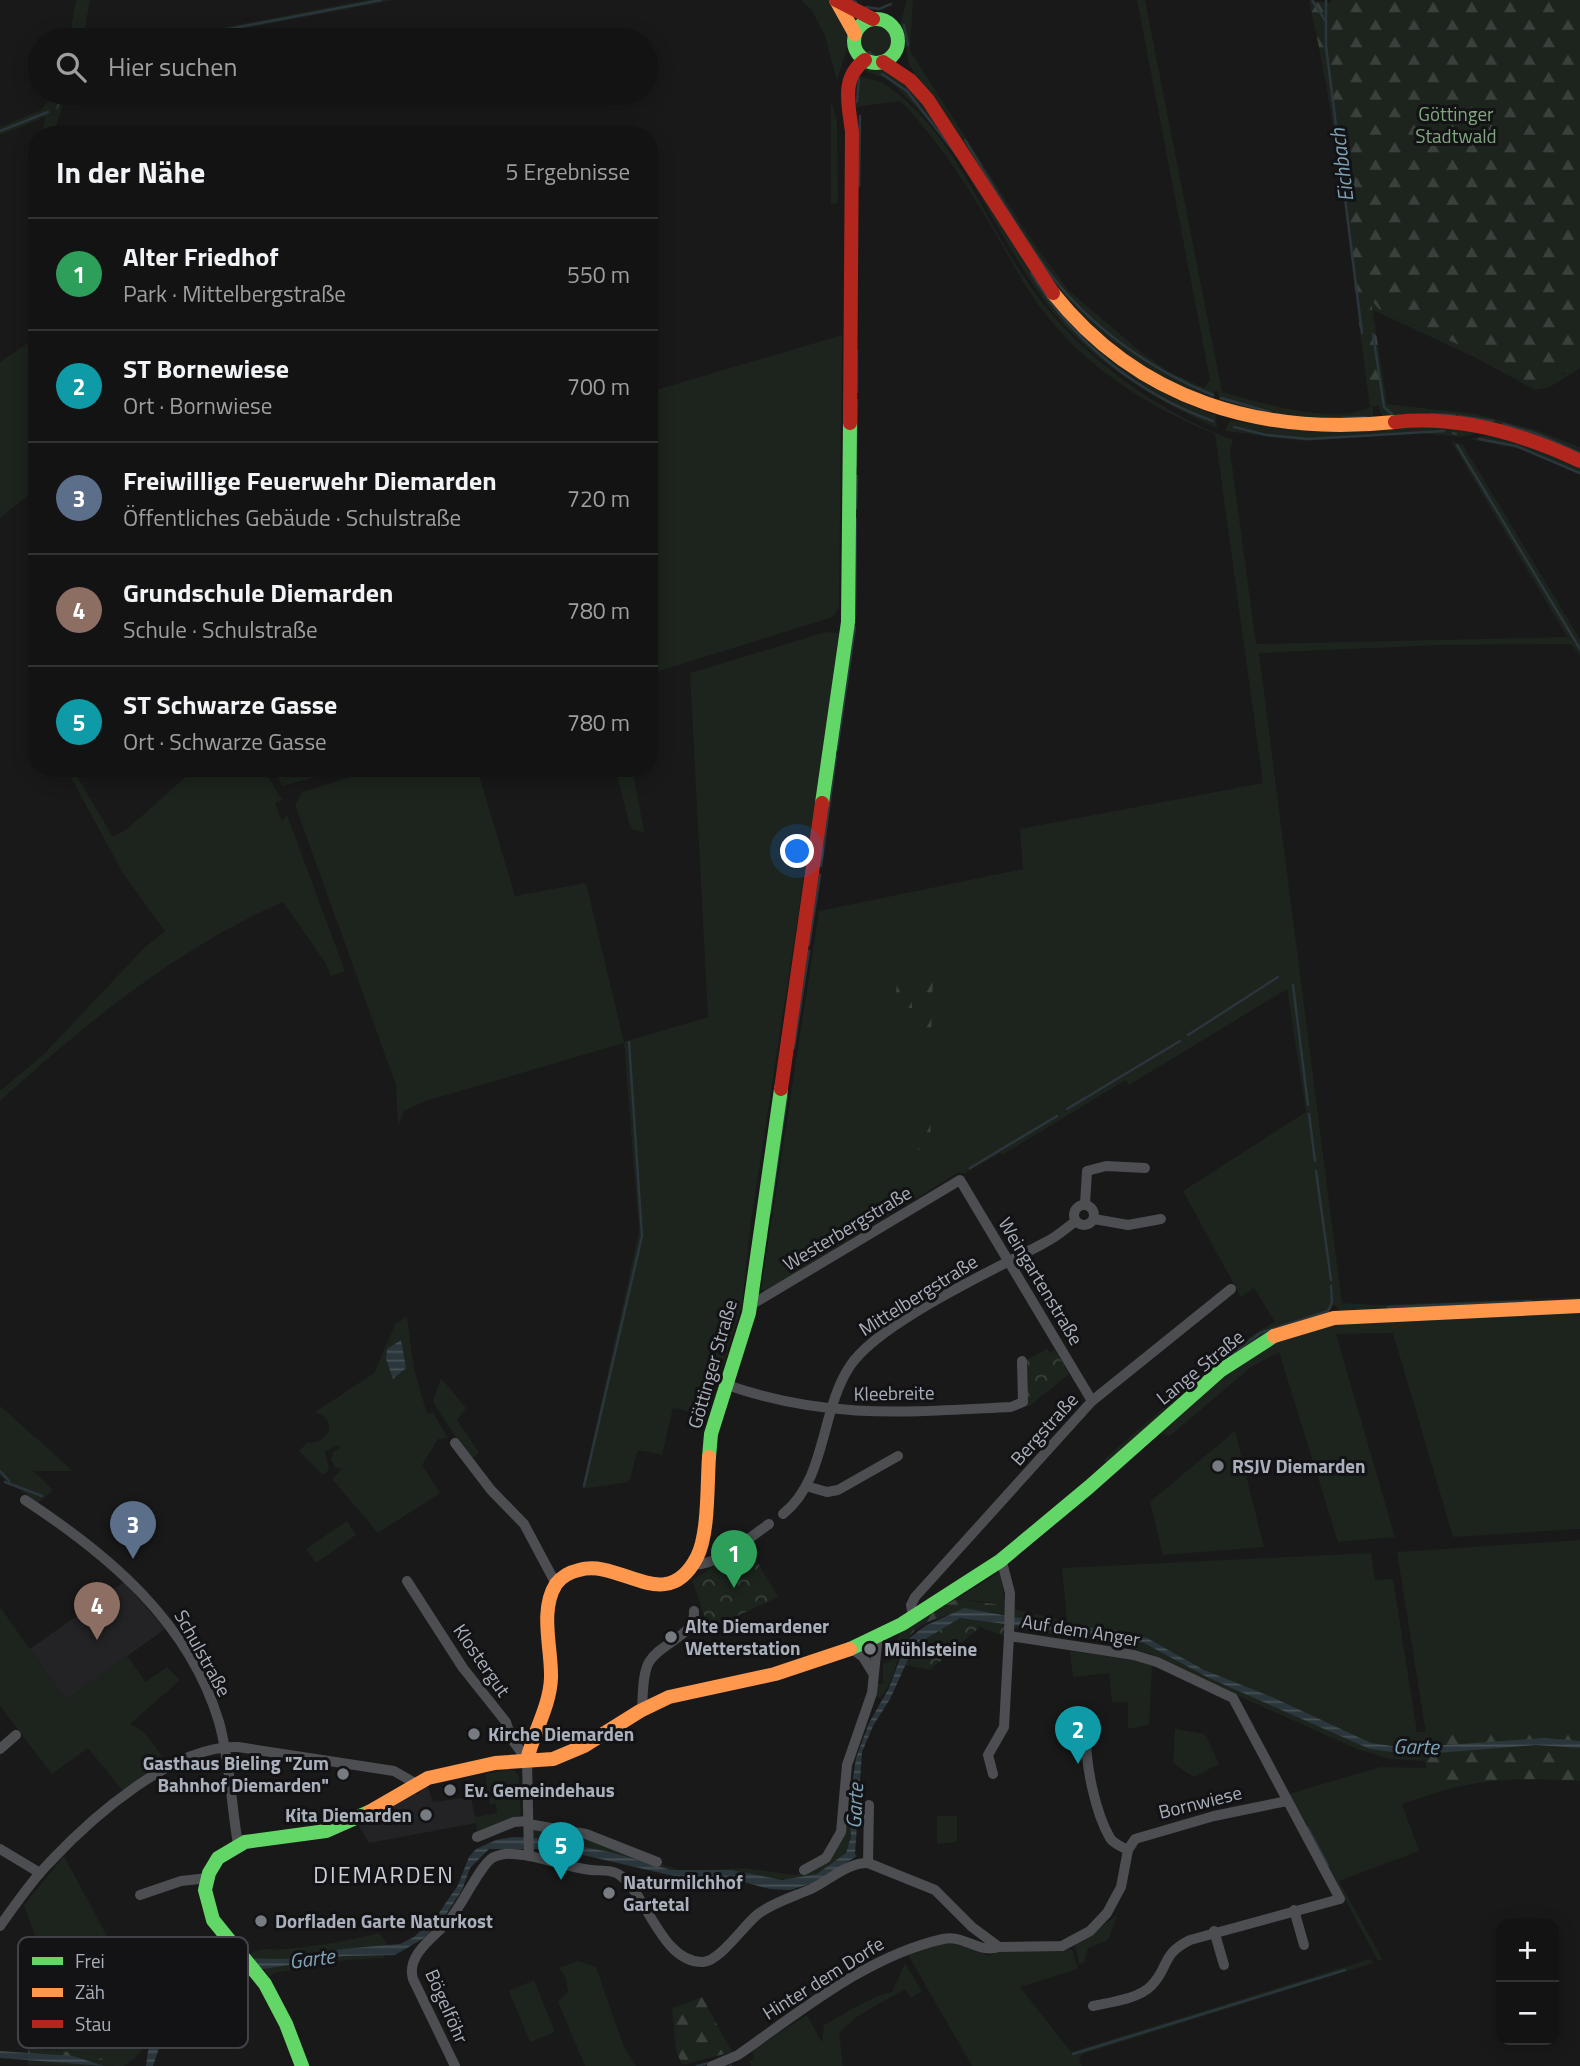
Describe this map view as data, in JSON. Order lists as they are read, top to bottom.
{
  "streets": {
    "street": [
      "Westerbergstraße",
      "Weingartenstraße",
      "Mittelbergstraße",
      "Göttinger Straße",
      "Lange Straße",
      "Kleebreite",
      "Bergstraße",
      "Auf dem Anger",
      "Schulstraße",
      "Klostergut",
      "Bornwiese",
      "Hinter dem Dorfe",
      "Bögelföhr"
    ]
  },
  "crossings": [
    ["Westerbergstraße", "Weingartenstraße"],
    ["Westerbergstraße", "Göttinger Straße"],
    ["Weingartenstraße", "Mittelbergstraße"],
    ["Weingartenstraße", "Bergstraße"],
    ["Mittelbergstraße", "Kleebreite"],
    ["Göttinger Straße", "Kleebreite"],
    ["Lange Straße", "Bergstraße"],
    ["Lange Straße", "Auf dem Anger"],
    ["Lange Straße", "Schulstraße"],
    ["Lange Straße", "Klostergut"],
    ["Auf dem Anger", "Bornwiese"]
  ],
  "districts": ["DIEMARDEN"],
  "water": ["Eichbach", "Garte"],
  "parks": ["Göttinger Stadtwald"],
  "places": [
    "RSJV Diemarden",
    "Alte Diemardener Wetterstation",
    "Mühlsteine",
    "Kirche Diemarden",
    "Gasthaus Bieling \"Zum Bahnhof Diemarden\"",
    "Ev. Gemeindehaus",
    "Kita Diemarden",
    "Naturmilchhof Gartetal",
    "Dorfladen Garte Naturkost"
  ],
  "legend": ["Frei", "Zäh", "Stau"],
  "page": {
    "search": "Hier suchen",
    "heading": ["In der Nähe", "5 Ergebnisse"],
    "list": [
      {
        "mark": "1",
        "name": "Alter Friedhof",
        "note": "Park · Mittelbergstraße",
        "value": "550 m"
      },
      {
        "mark": "2",
        "name": "ST Bornewiese",
        "note": "Ort · Bornwiese",
        "value": "700 m"
      },
      {
        "mark": "3",
        "name": "Freiwillige Feuerwehr Diemarden",
        "note": "Öffentliches Gebäude · Schulstraße",
        "value": "720 m"
      },
      {
        "mark": "4",
        "name": "Grundschule Diemarden",
        "note": "Schule · Schulstraße",
        "value": "780 m"
      },
      {
        "mark": "5",
        "name": "ST Schwarze Gasse",
        "note": "Ort · Schwarze Gasse",
        "value": "780 m"
      }
    ],
    "pins": [
      "3",
      "1",
      "4",
      "2",
      "5"
    ],
    "map_buttons": ["+", "−"]
  }
}
